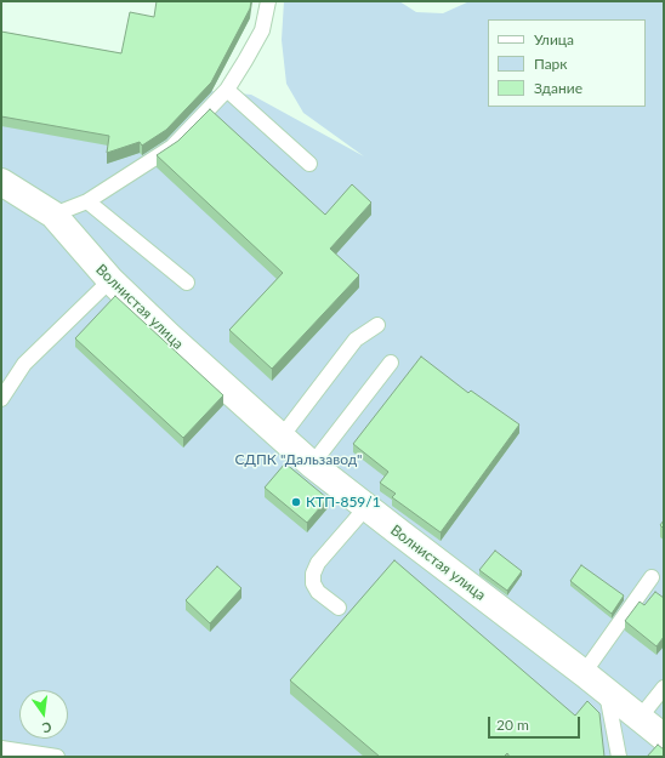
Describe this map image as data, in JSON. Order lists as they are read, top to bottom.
{
  "streets": {
    "street": ["Волнистая улица"]
  },
  "parks": ["СДПК \"Дальзавод\""],
  "places": ["КТП-859/1"],
  "legend": ["Улица", "Парк", "Здание"],
  "scale_bar": "20 m",
  "north": "bottom"
}
